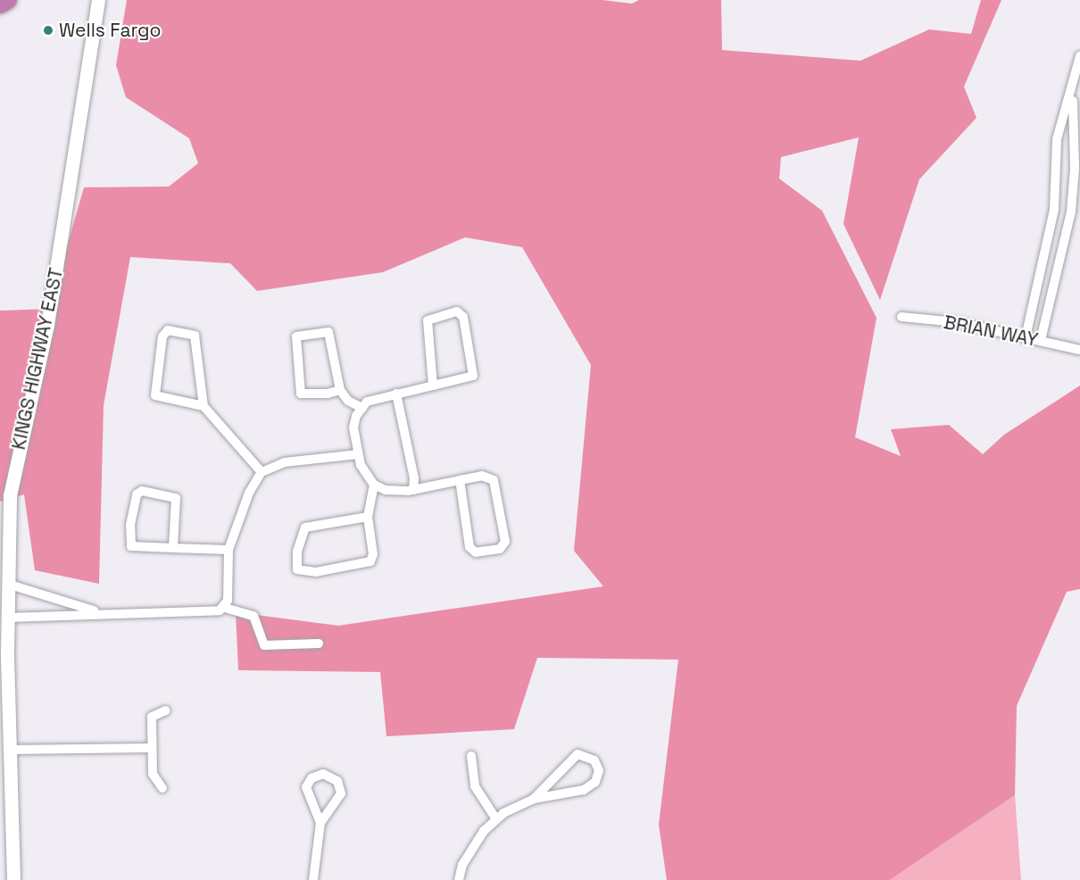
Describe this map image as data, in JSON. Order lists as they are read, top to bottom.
{
  "streets": {
    "street": ["BRIAN WAY", "KINGS HIGHWAY EAST"]
  },
  "places": ["Wells Fargo"]
}
